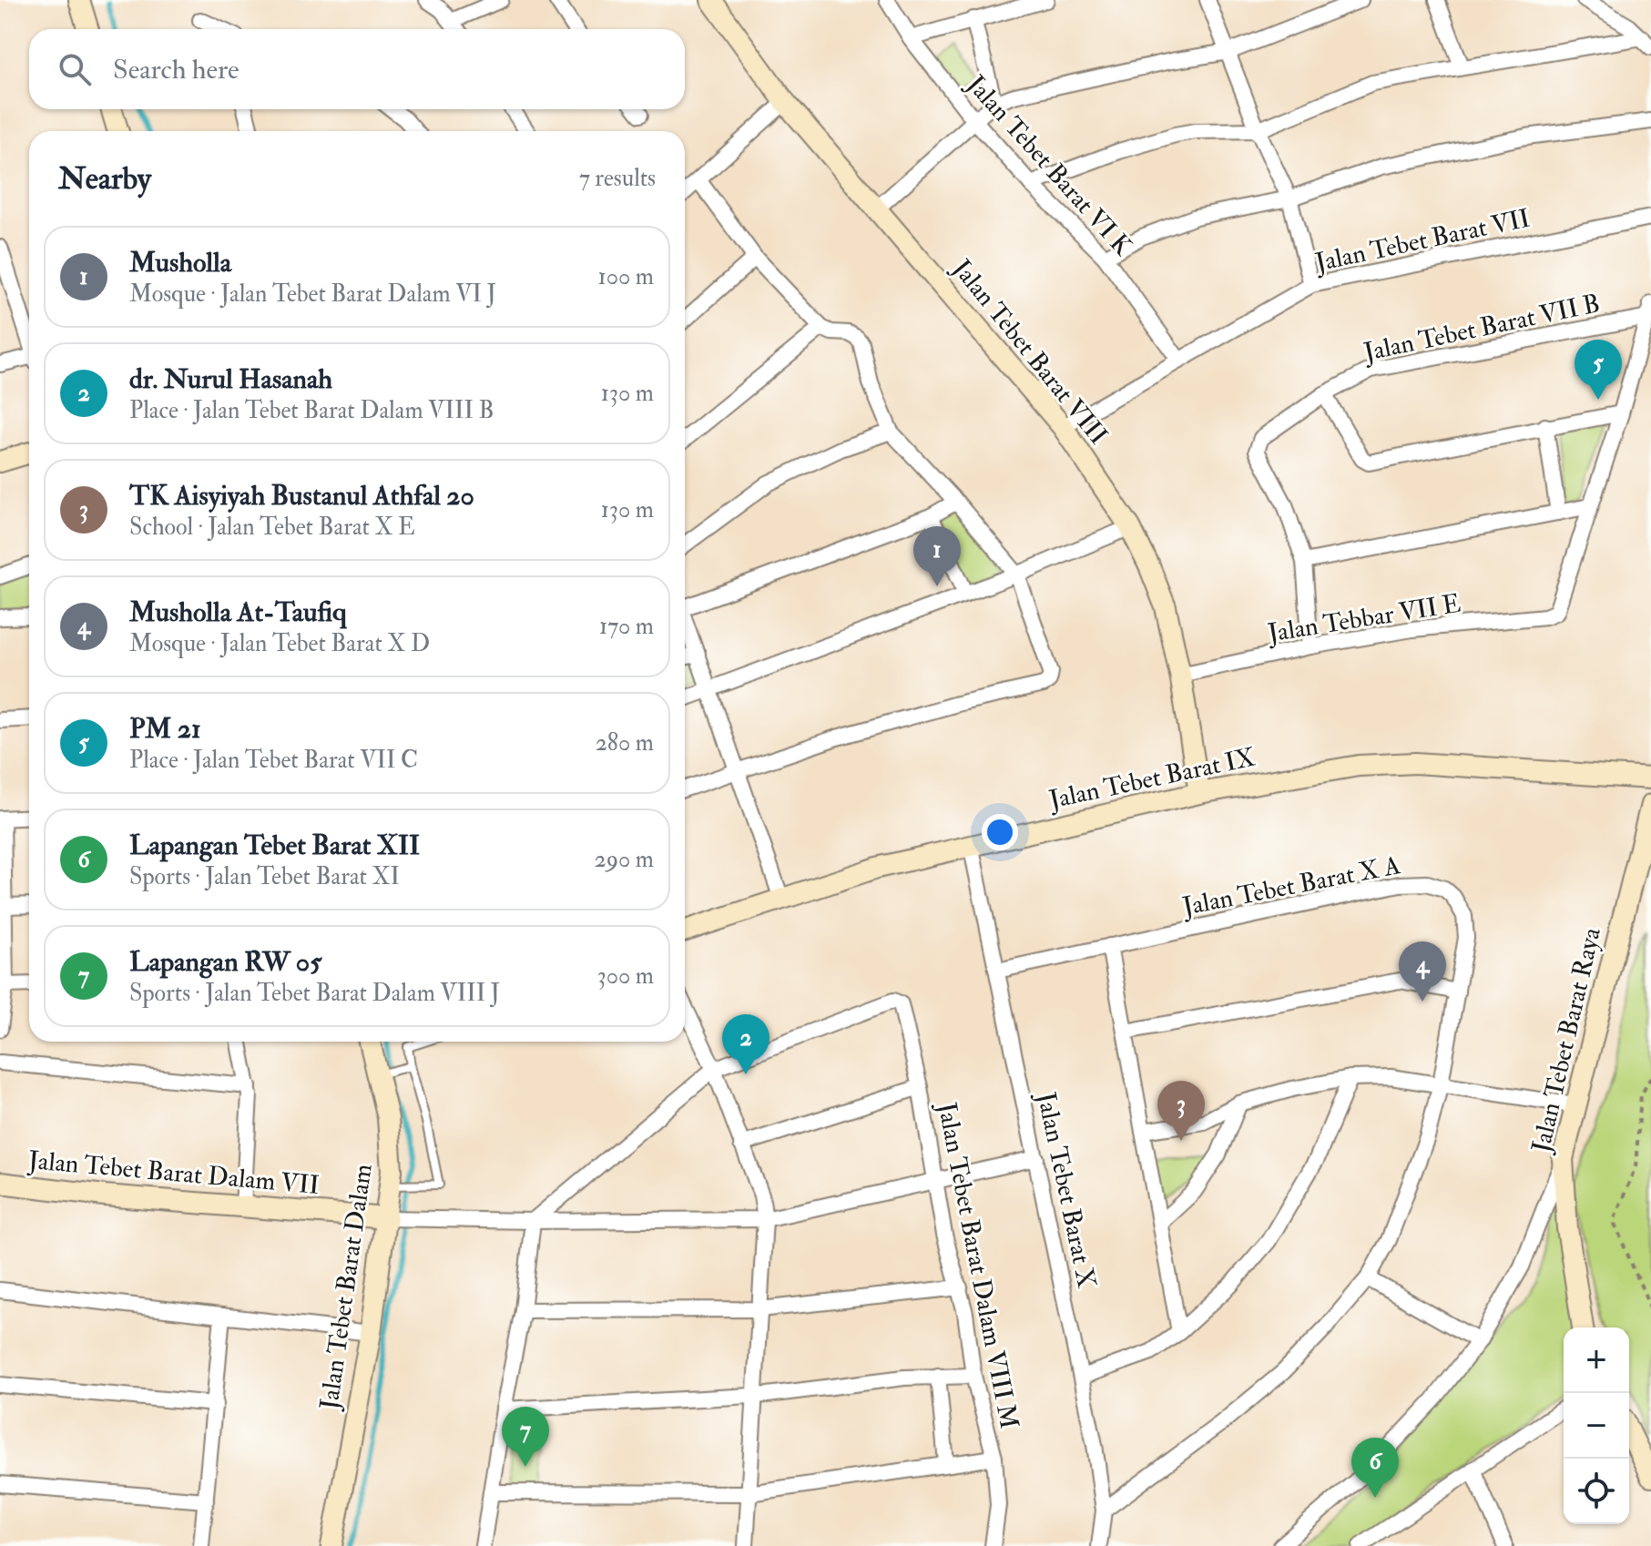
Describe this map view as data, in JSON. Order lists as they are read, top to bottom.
{
  "streets": {
    "street": [
      "Jalan Tebet Barat VI K",
      "Jalan Tebet Barat VII",
      "Jalan Tebet Barat VII B",
      "Jalan Tebet Barat VIII",
      "Jalan Tebbar VII E",
      "Jalan Tebet Barat IX",
      "Jalan Tebet Barat X A",
      "Jalan Tebet Barat Raya",
      "Jalan Tebet Barat Dalam VII",
      "Jalan Tebet Barat X",
      "Jalan Tebet Barat Dalam VIII M",
      "Jalan Tebet Barat Dalam"
    ]
  },
  "crossings": [
    ["Jalan Tebet Barat VI K", "Jalan Tebet Barat VII"],
    ["Jalan Tebet Barat VII", "Jalan Tebet Barat VIII"],
    ["Jalan Tebet Barat VIII", "Jalan Tebbar VII E"],
    ["Jalan Tebet Barat VIII", "Jalan Tebet Barat IX"],
    ["Jalan Tebet Barat IX", "Jalan Tebet Barat X"],
    ["Jalan Tebet Barat X A", "Jalan Tebet Barat X"],
    ["Jalan Tebet Barat Dalam VII", "Jalan Tebet Barat Dalam"]
  ],
  "page": {
    "search": "Search here",
    "heading": ["Nearby", "7 results"],
    "list": [
      {
        "mark": "1",
        "name": "Musholla",
        "note": "Mosque · Jalan Tebet Barat Dalam VI J",
        "value": "100 m"
      },
      {
        "mark": "2",
        "name": "dr. Nurul Hasanah",
        "note": "Place · Jalan Tebet Barat Dalam VIII B",
        "value": "130 m"
      },
      {
        "mark": "3",
        "name": "TK Aisyiyah Bustanul Athfal 20",
        "note": "School · Jalan Tebet Barat X E",
        "value": "130 m"
      },
      {
        "mark": "4",
        "name": "Musholla At-Taufiq",
        "note": "Mosque · Jalan Tebet Barat X D",
        "value": "170 m"
      },
      {
        "mark": "5",
        "name": "PM 21",
        "note": "Place · Jalan Tebet Barat VII C",
        "value": "280 m"
      },
      {
        "mark": "6",
        "name": "Lapangan Tebet Barat XII",
        "note": "Sports · Jalan Tebet Barat XI",
        "value": "290 m"
      },
      {
        "mark": "7",
        "name": "Lapangan RW 05",
        "note": "Sports · Jalan Tebet Barat Dalam VIII J",
        "value": "300 m"
      }
    ],
    "pins": [
      "5",
      "1",
      "4",
      "2",
      "3",
      "7",
      "6"
    ],
    "map_buttons": ["+", "−"]
  }
}
